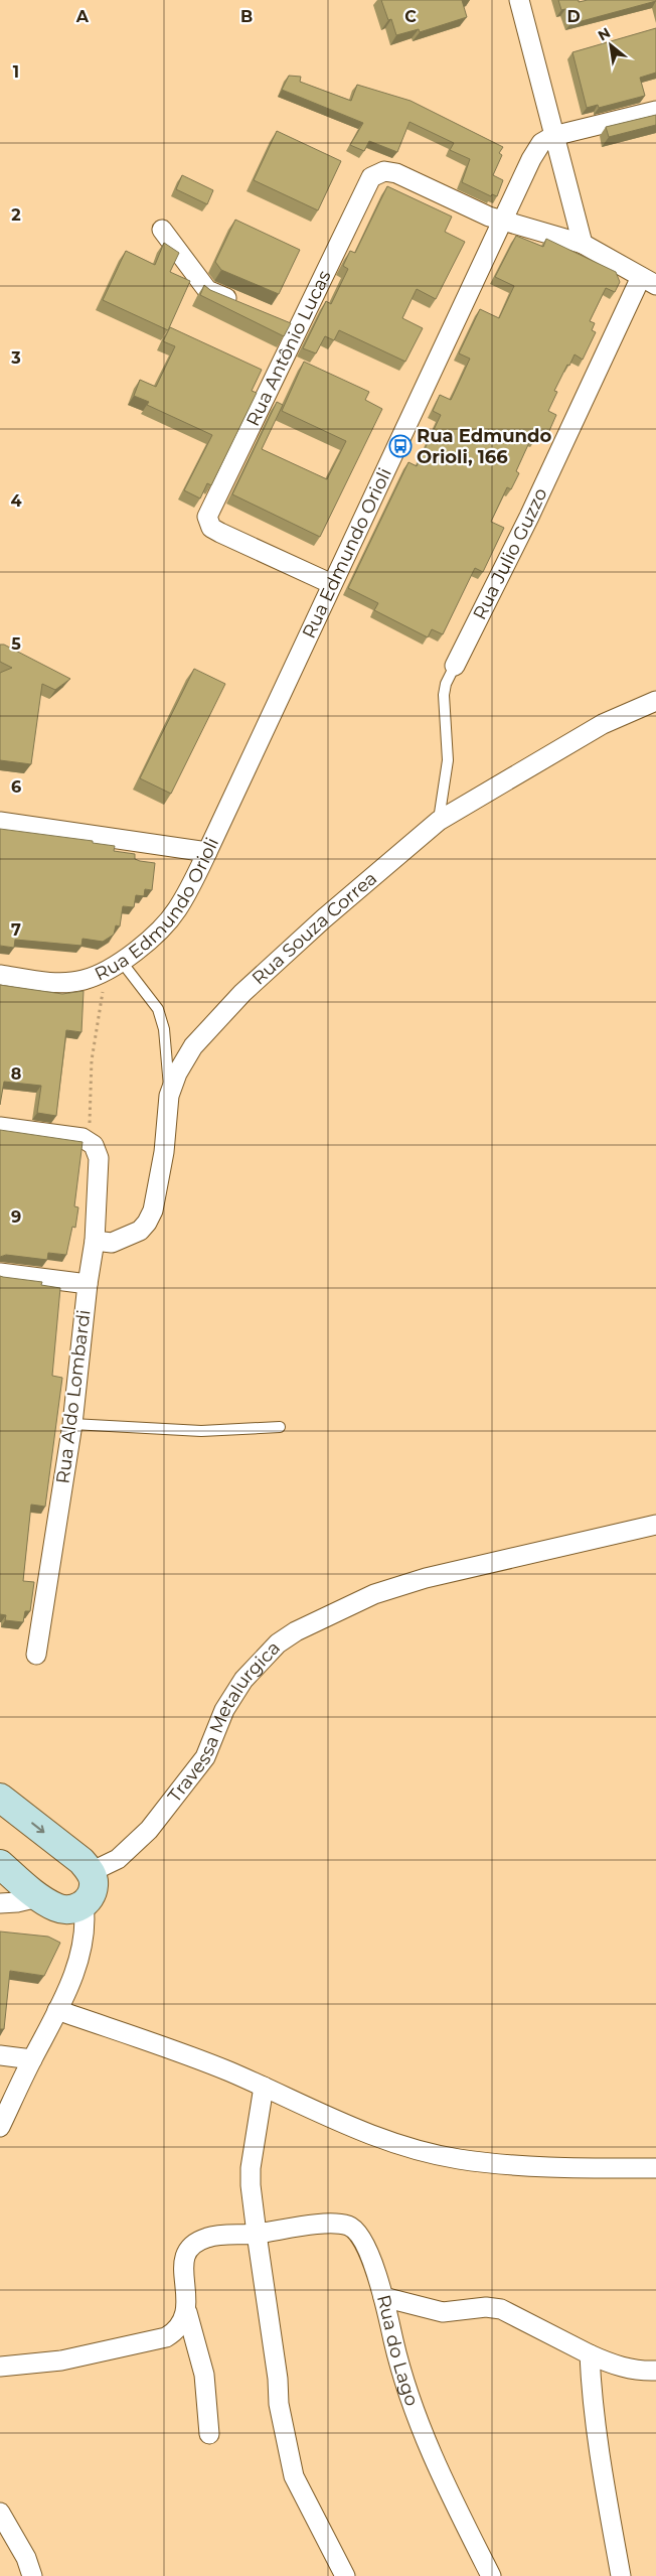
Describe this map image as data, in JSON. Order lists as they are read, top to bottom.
{
  "streets": {
    "street": [
      "Rua Antônio Lucas",
      "Rua Edmundo Orioli",
      "Rua Julio Guzzo",
      "Rua Souza Correa",
      "Rua Aldo Lombardi",
      "Travessa Metalurgica",
      "Rua do Lago"
    ]
  },
  "crossings": [
    ["Rua Antônio Lucas", "Rua Edmundo Orioli"],
    ["Rua Antônio Lucas", "Rua Julio Guzzo"],
    ["Rua Souza Correa", "Rua Aldo Lombardi"]
  ],
  "places": {
    "bus stop": ["Rua Edmundo Orioli, 166"]
  },
  "north": "top left",
  "grid": {
    "columns": [
      "A",
      "B",
      "C",
      "D"
    ],
    "rows": [
      "1",
      "2",
      "3",
      "4",
      "5",
      "6",
      "7",
      "8",
      "9"
    ]
  }
}
